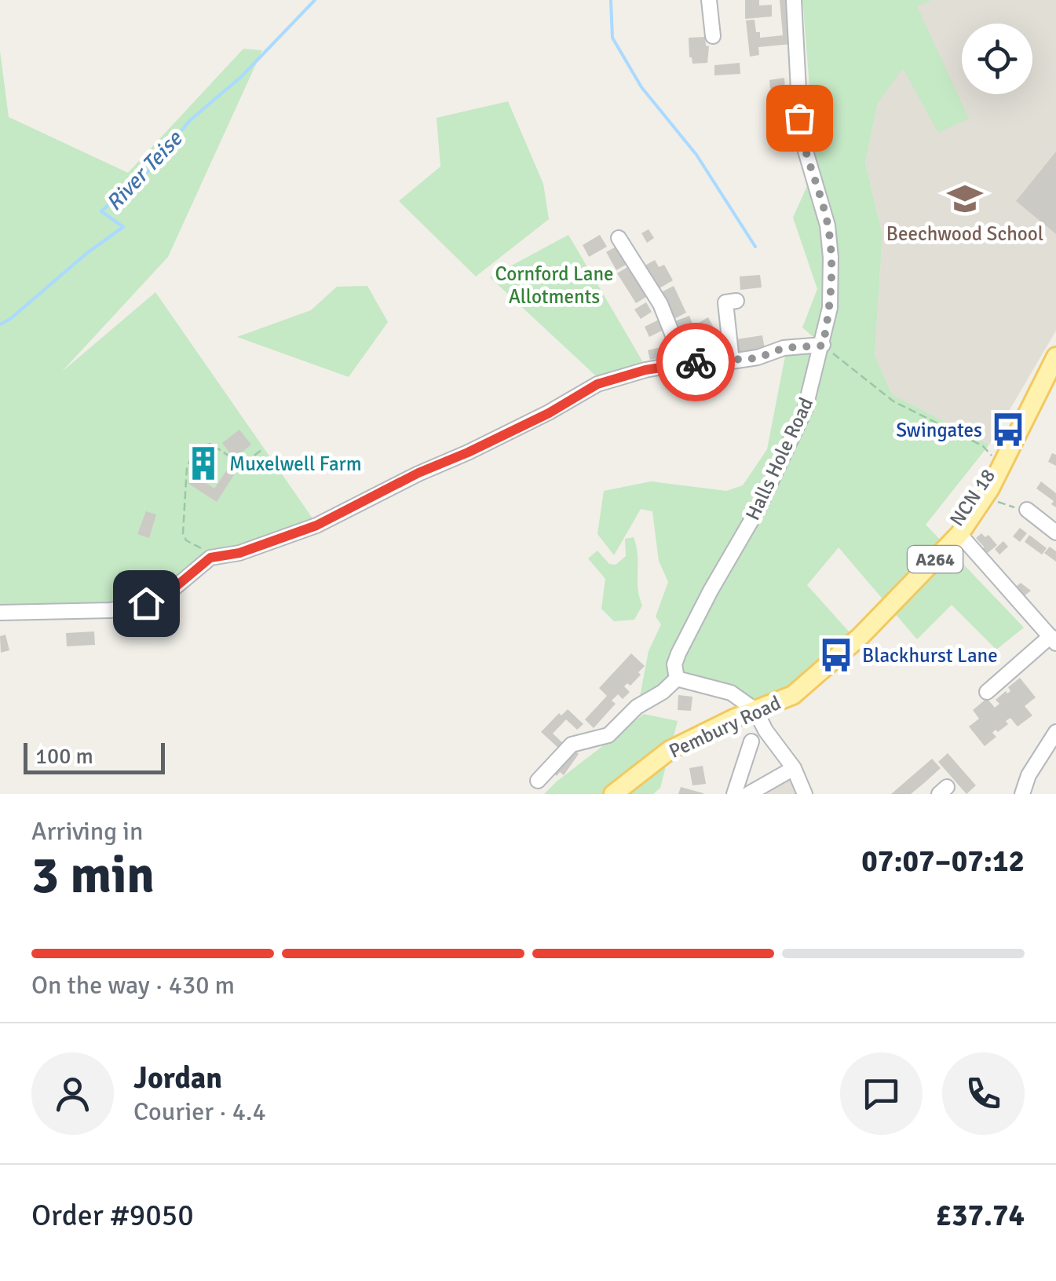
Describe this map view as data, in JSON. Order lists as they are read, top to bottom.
{
  "streets": {
    "main road": ["A264", "Pembury Road"],
    "street": ["Halls Hole Road"]
  },
  "water": ["River Teise"],
  "parks": ["Cornford Lane Allotments"],
  "places": {
    "school or university": ["Beechwood School"],
    "bus stop": ["Swingates", "Blackhurst Lane"],
    "building": ["Muxelwell Farm"]
  },
  "scale_bar": "100 m",
  "page": {
    "scale": "100 m",
    "heading": ["3 min", "Arriving in", "07:07–07:12"],
    "panel": [
      "Jordan",
      "Courier · 4.4",
      "Order #9050",
      "£37.74"
    ],
    "bar": "On the way · 430 m"
  }
}
